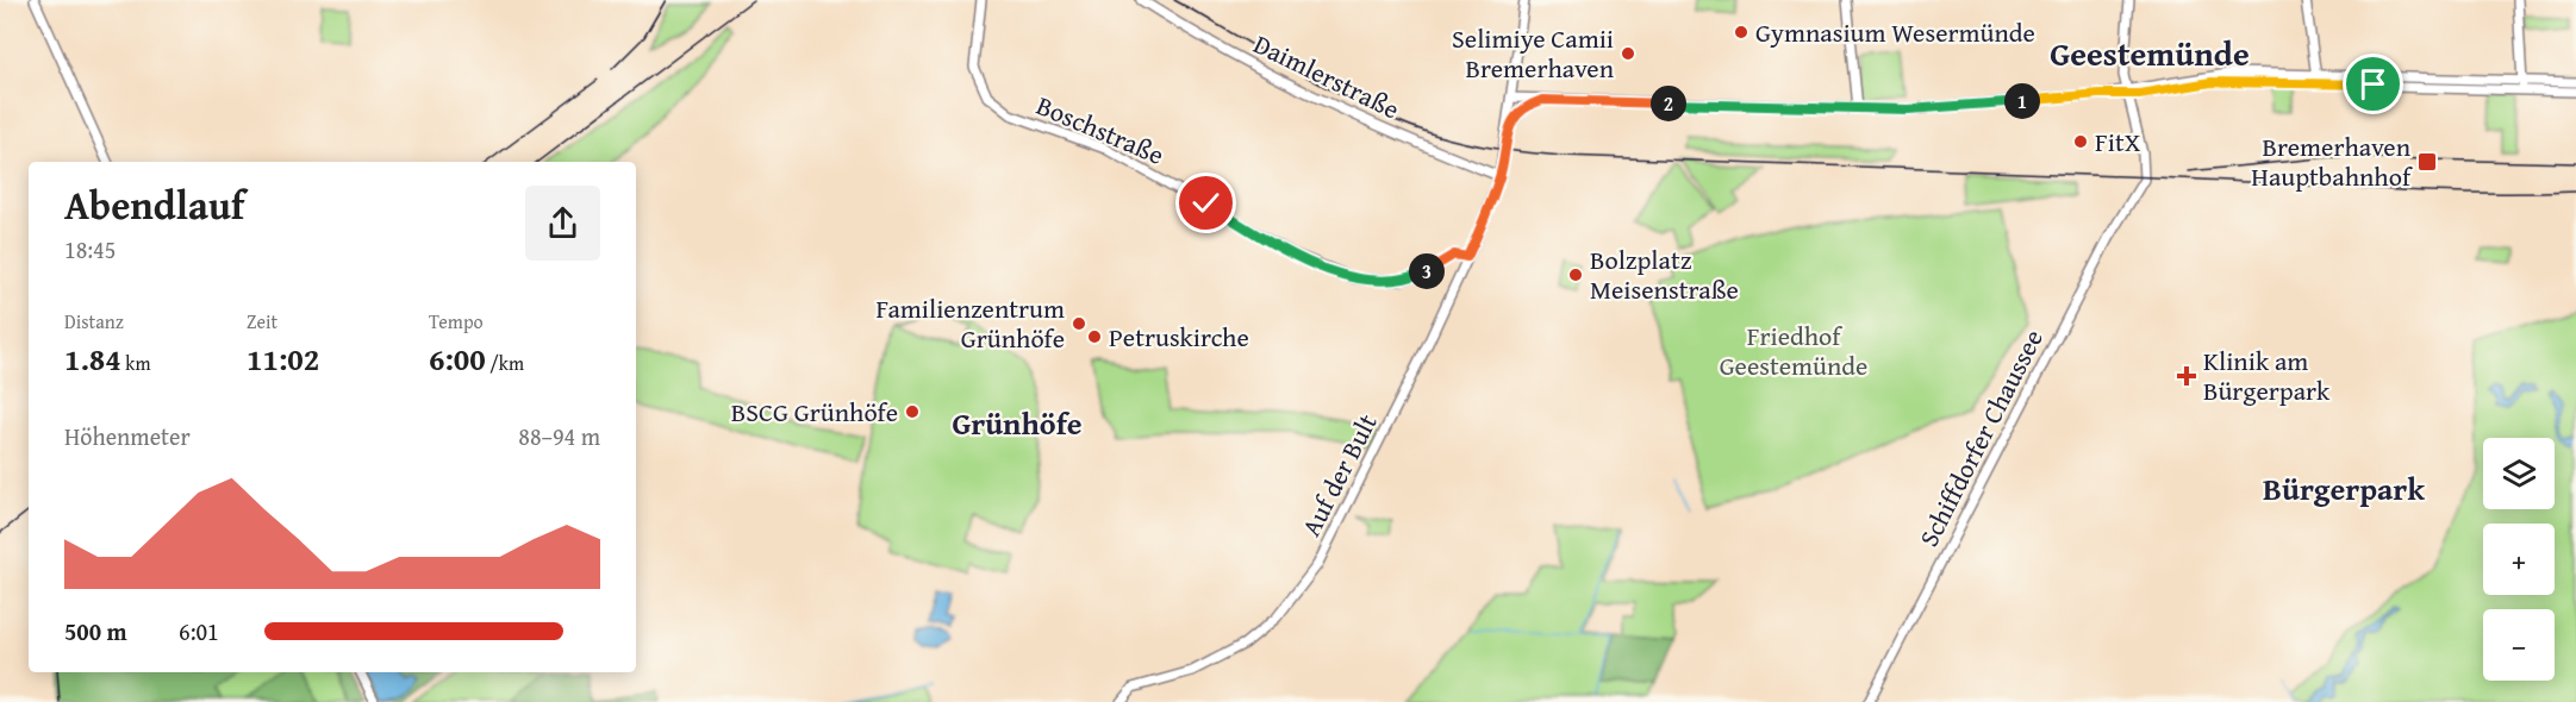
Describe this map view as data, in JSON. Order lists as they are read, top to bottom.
{
  "streets": {
    "street": [
      "Daimlerstraße",
      "Boschstraße",
      "Schiffdorfer Chaussee",
      "Auf der Bult"
    ]
  },
  "crossings": [
    ["Daimlerstraße", "Auf der Bult"],
    ["Boschstraße", "Auf der Bult"]
  ],
  "districts": ["Geestemünde", "Grünhöfe", "Bürgerpark"],
  "parks": ["Friedhof Geestemünde"],
  "places": {
    "other": [
      "Gymnasium Wesermünde",
      "Selimiye Camii Bremerhaven",
      "FitX",
      "Bolzplatz Meisenstraße",
      "Familienzentrum Grünhöfe",
      "Petruskirche",
      "BSCG Grünhöfe"
    ],
    "transit": ["Bremerhaven Hauptbahnhof"],
    "health": ["Klinik am Bürgerpark"]
  },
  "page": {
    "pins": ["1", "2", "3"],
    "heading": ["Abendlauf", "18:45"],
    "stats": [
      ["Distanz", "1.84 km"],
      ["Zeit", "11:02"],
      ["Tempo", "6:00 /km"]
    ],
    "chart": ["Höhenmeter", "88–94 m"],
    "map_buttons": ["+", "−"],
    "list": [
      {
        "name": "500 m",
        "note": "6:01"
      }
    ]
  }
}
